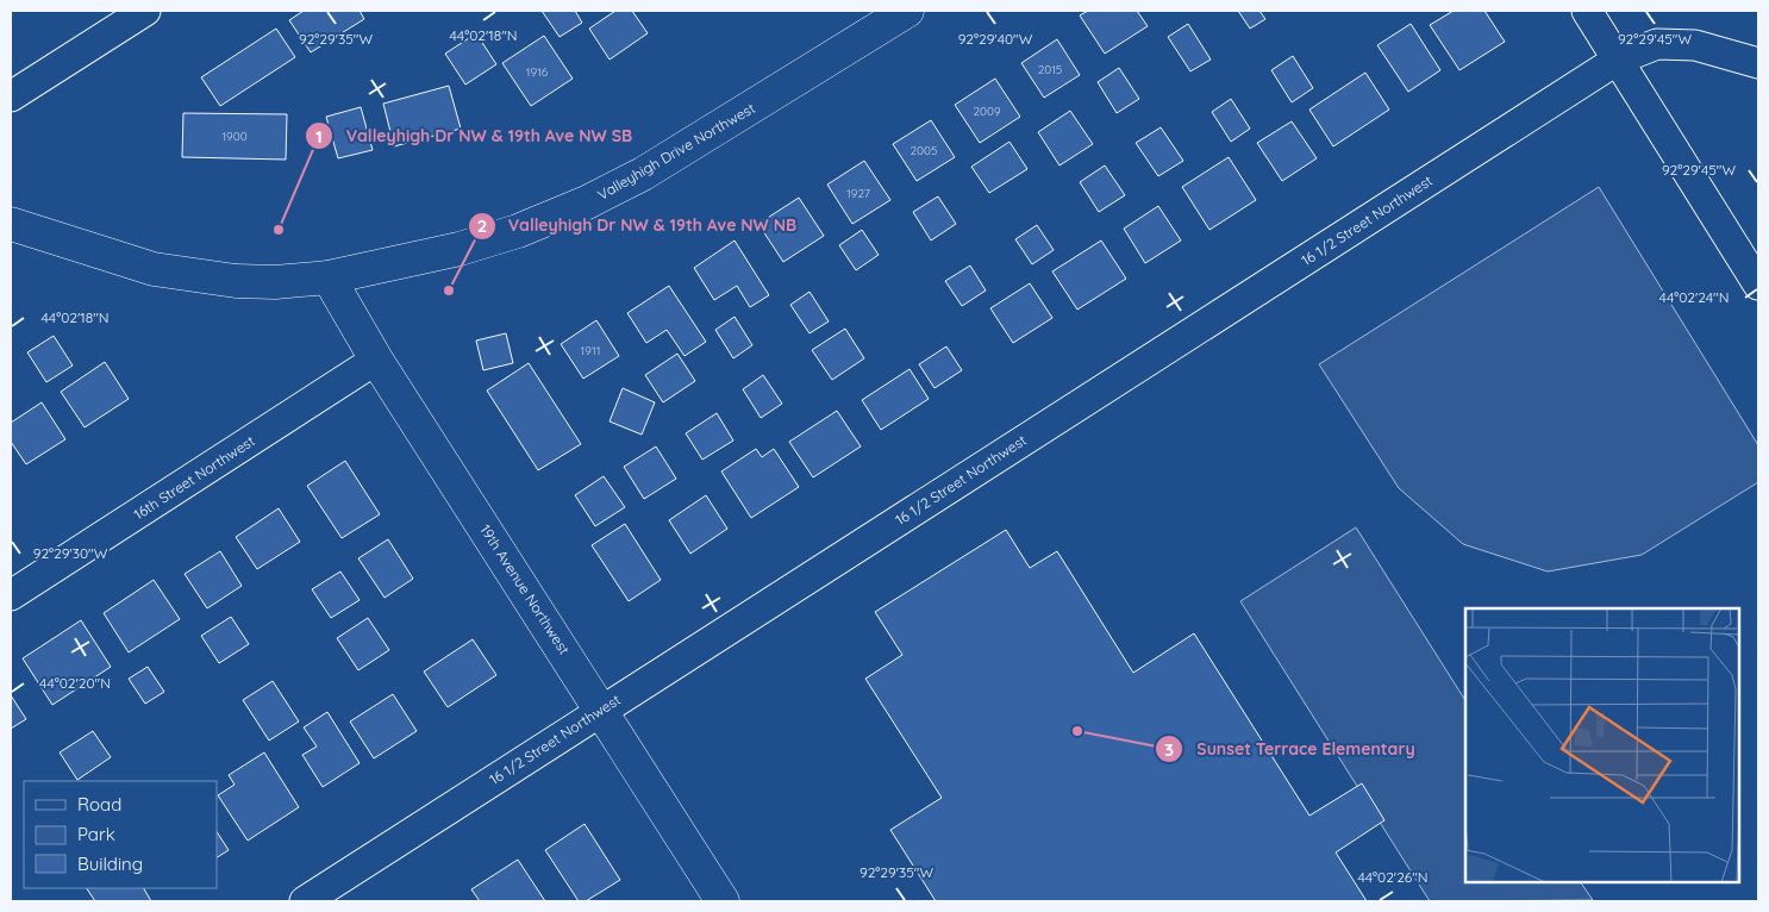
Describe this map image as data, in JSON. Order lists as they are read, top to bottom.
{
  "streets": {
    "main road": ["Valleyhigh Drive Northwest", "19th Avenue Northwest"],
    "street": ["16 1/2 Street Northwest", "16th Street Northwest"]
  },
  "crossings": [
    ["Valleyhigh Drive Northwest", "19th Avenue Northwest"],
    ["16 1/2 Street Northwest", "19th Avenue Northwest"],
    ["16th Street Northwest", "19th Avenue Northwest"]
  ],
  "places": ["Valleyhigh Dr NW & 19th Ave NW SB", "Valleyhigh Dr NW & 19th Ave NW NB", "Sunset Terrace Elementary"],
  "house_numbers": [
    "2015",
    "1916",
    "2009",
    "1900",
    "2005",
    "1927",
    "1911"
  ],
  "legend": ["Road", "Park", "Building"],
  "coordinates": [
    "44°02'18\"N",
    "92°29'35\"W",
    "92°29'40\"W",
    "92°29'45\"W",
    "44°02'24\"N",
    "92°29'30\"W",
    "44°02'20\"N",
    "44°02'26\"N"
  ]
}
